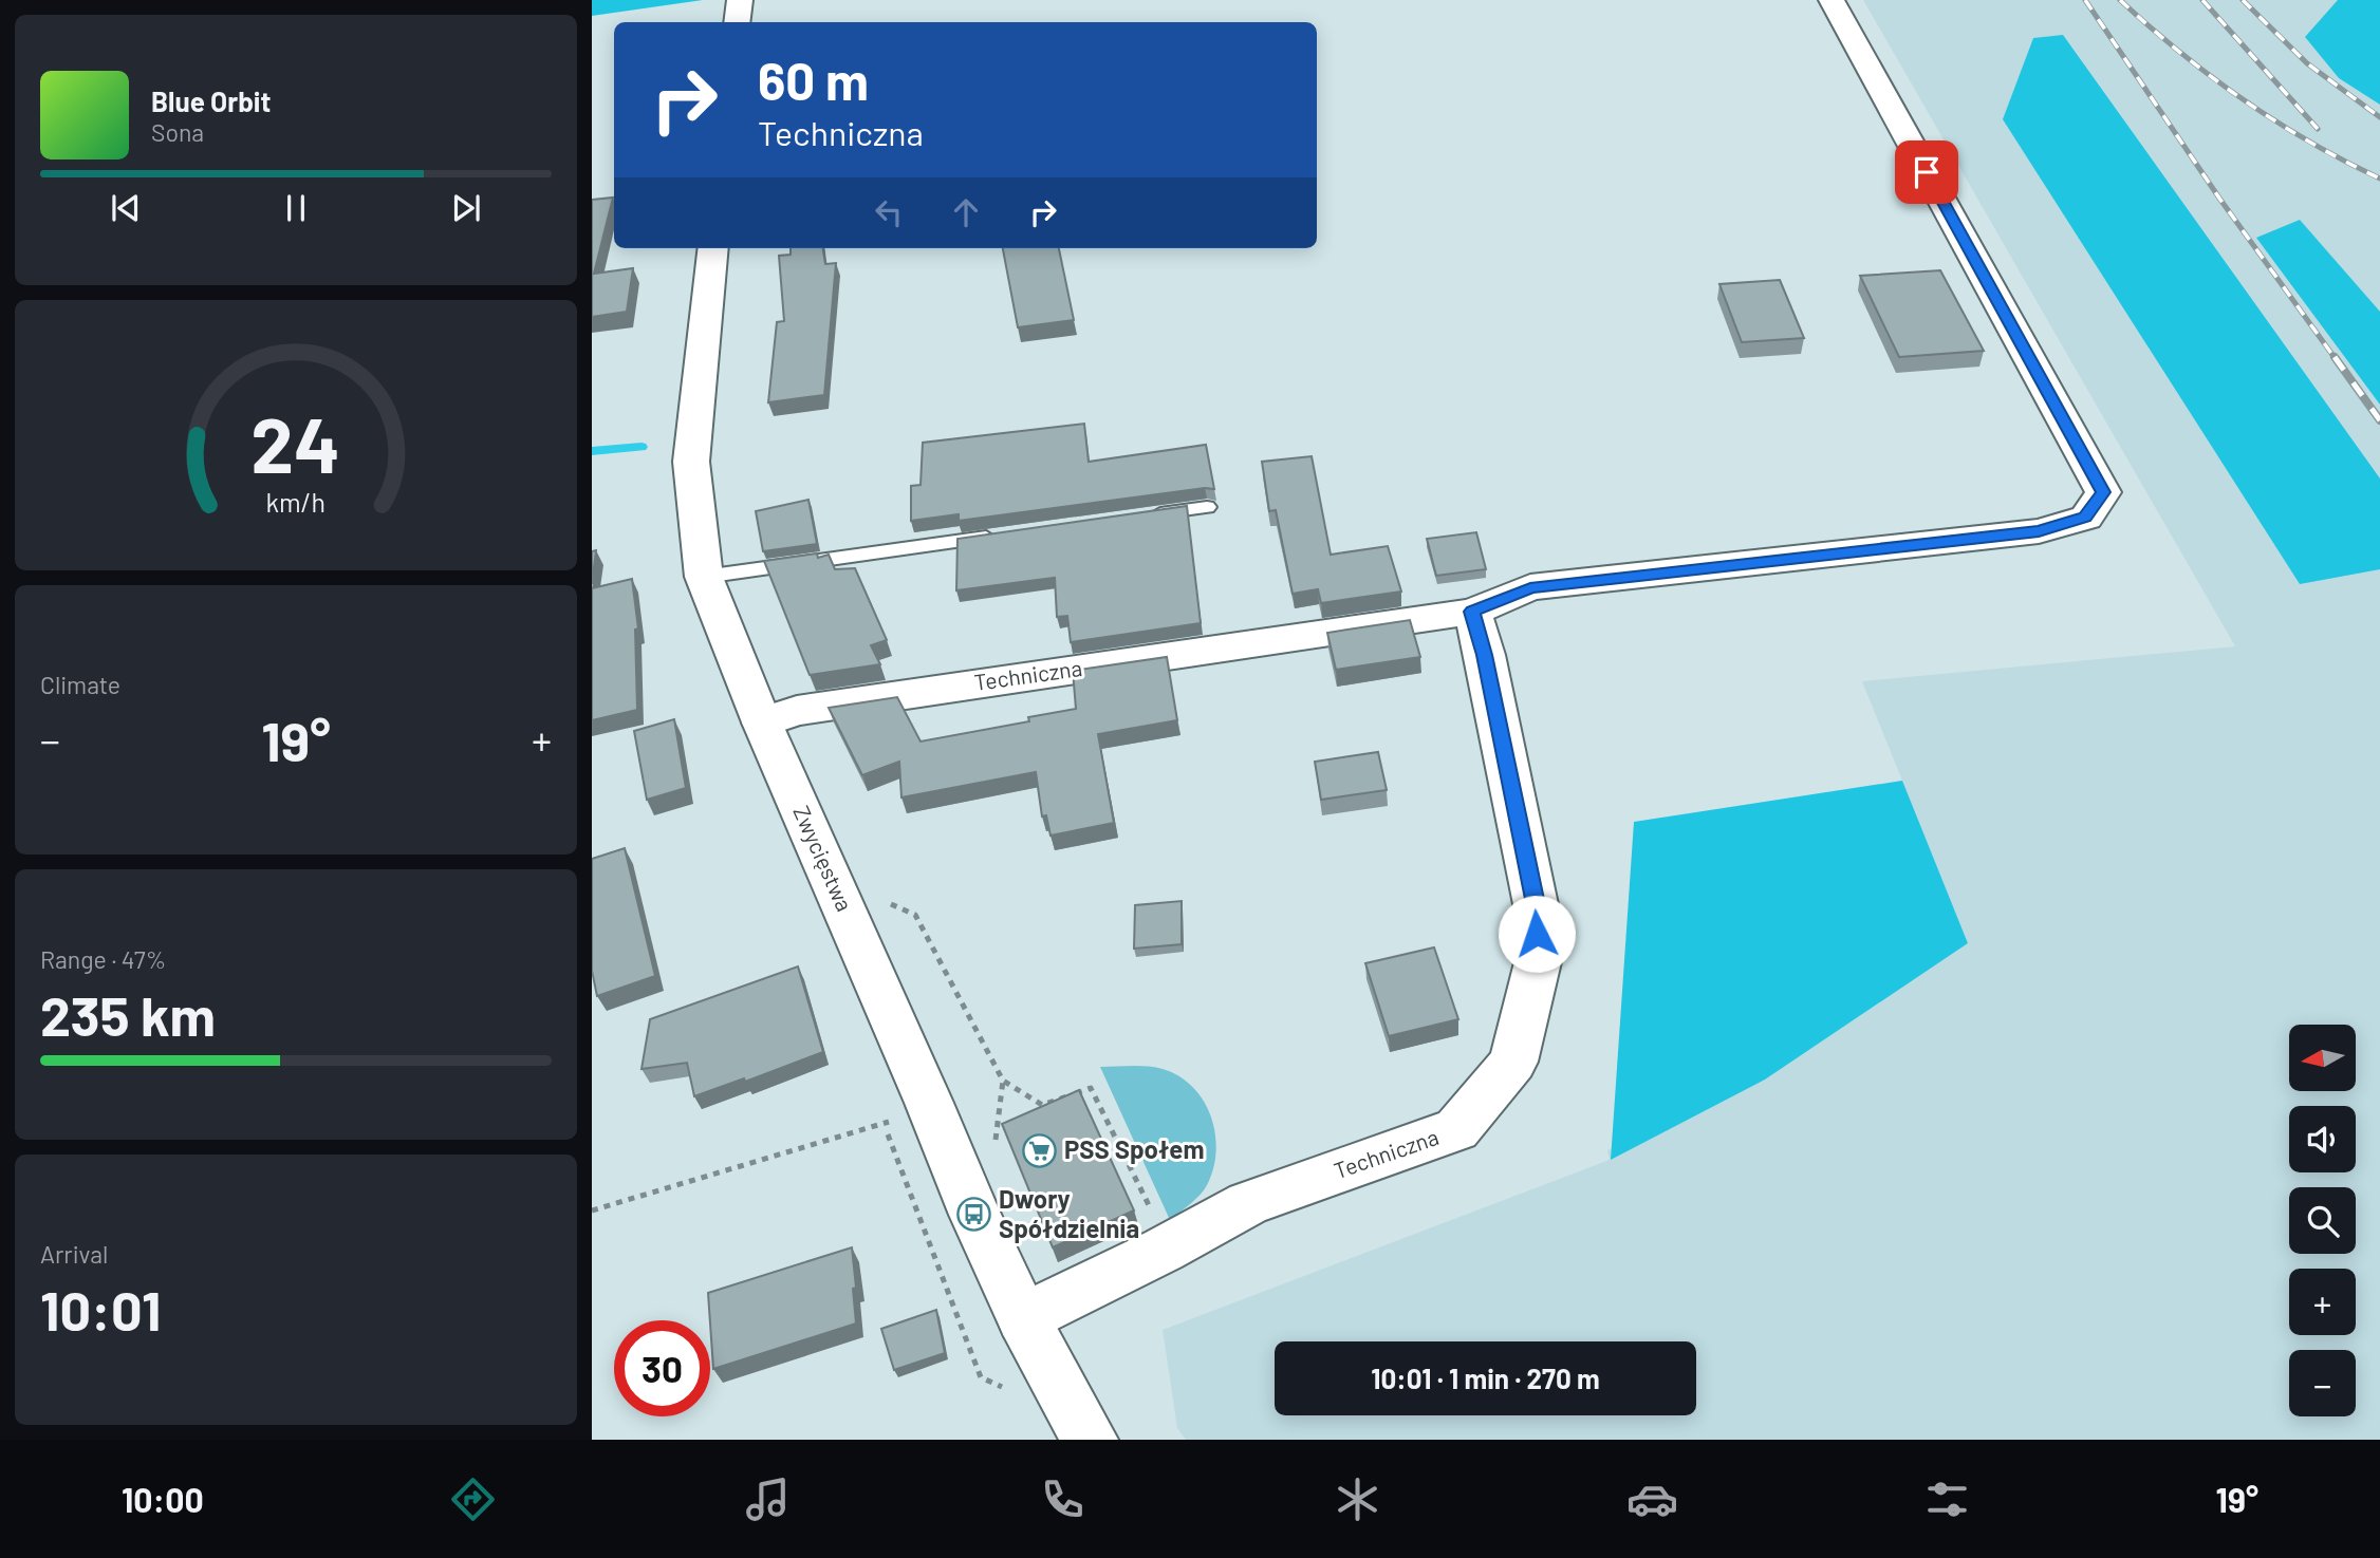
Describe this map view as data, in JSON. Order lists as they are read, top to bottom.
{
  "streets": {
    "street": ["Techniczna", "Zwycięstwa"]
  },
  "crossings": [
    ["Techniczna", "Zwycięstwa"]
  ],
  "places": {
    "supermarket": ["PSS Społem"],
    "bus stop": ["Dwory Spółdzielnia"]
  },
  "north": "left",
  "page": {
    "turn": ["60 m", "Techniczna"],
    "song": ["Blue Orbit", "Sona"],
    "tile": [
      "Climate",
      ["Range · 47%", "235 km"],
      ["Arrival", "10:01"]
    ],
    "heat": ["−", "19°", "+"],
    "map_buttons": ["+", "−"],
    "limit": "30",
    "trip": "10:01 · 1 min · 270 m",
    "tabs": ["10:00", "19°"],
    "gauge": ["24", "km/h"]
  }
}
